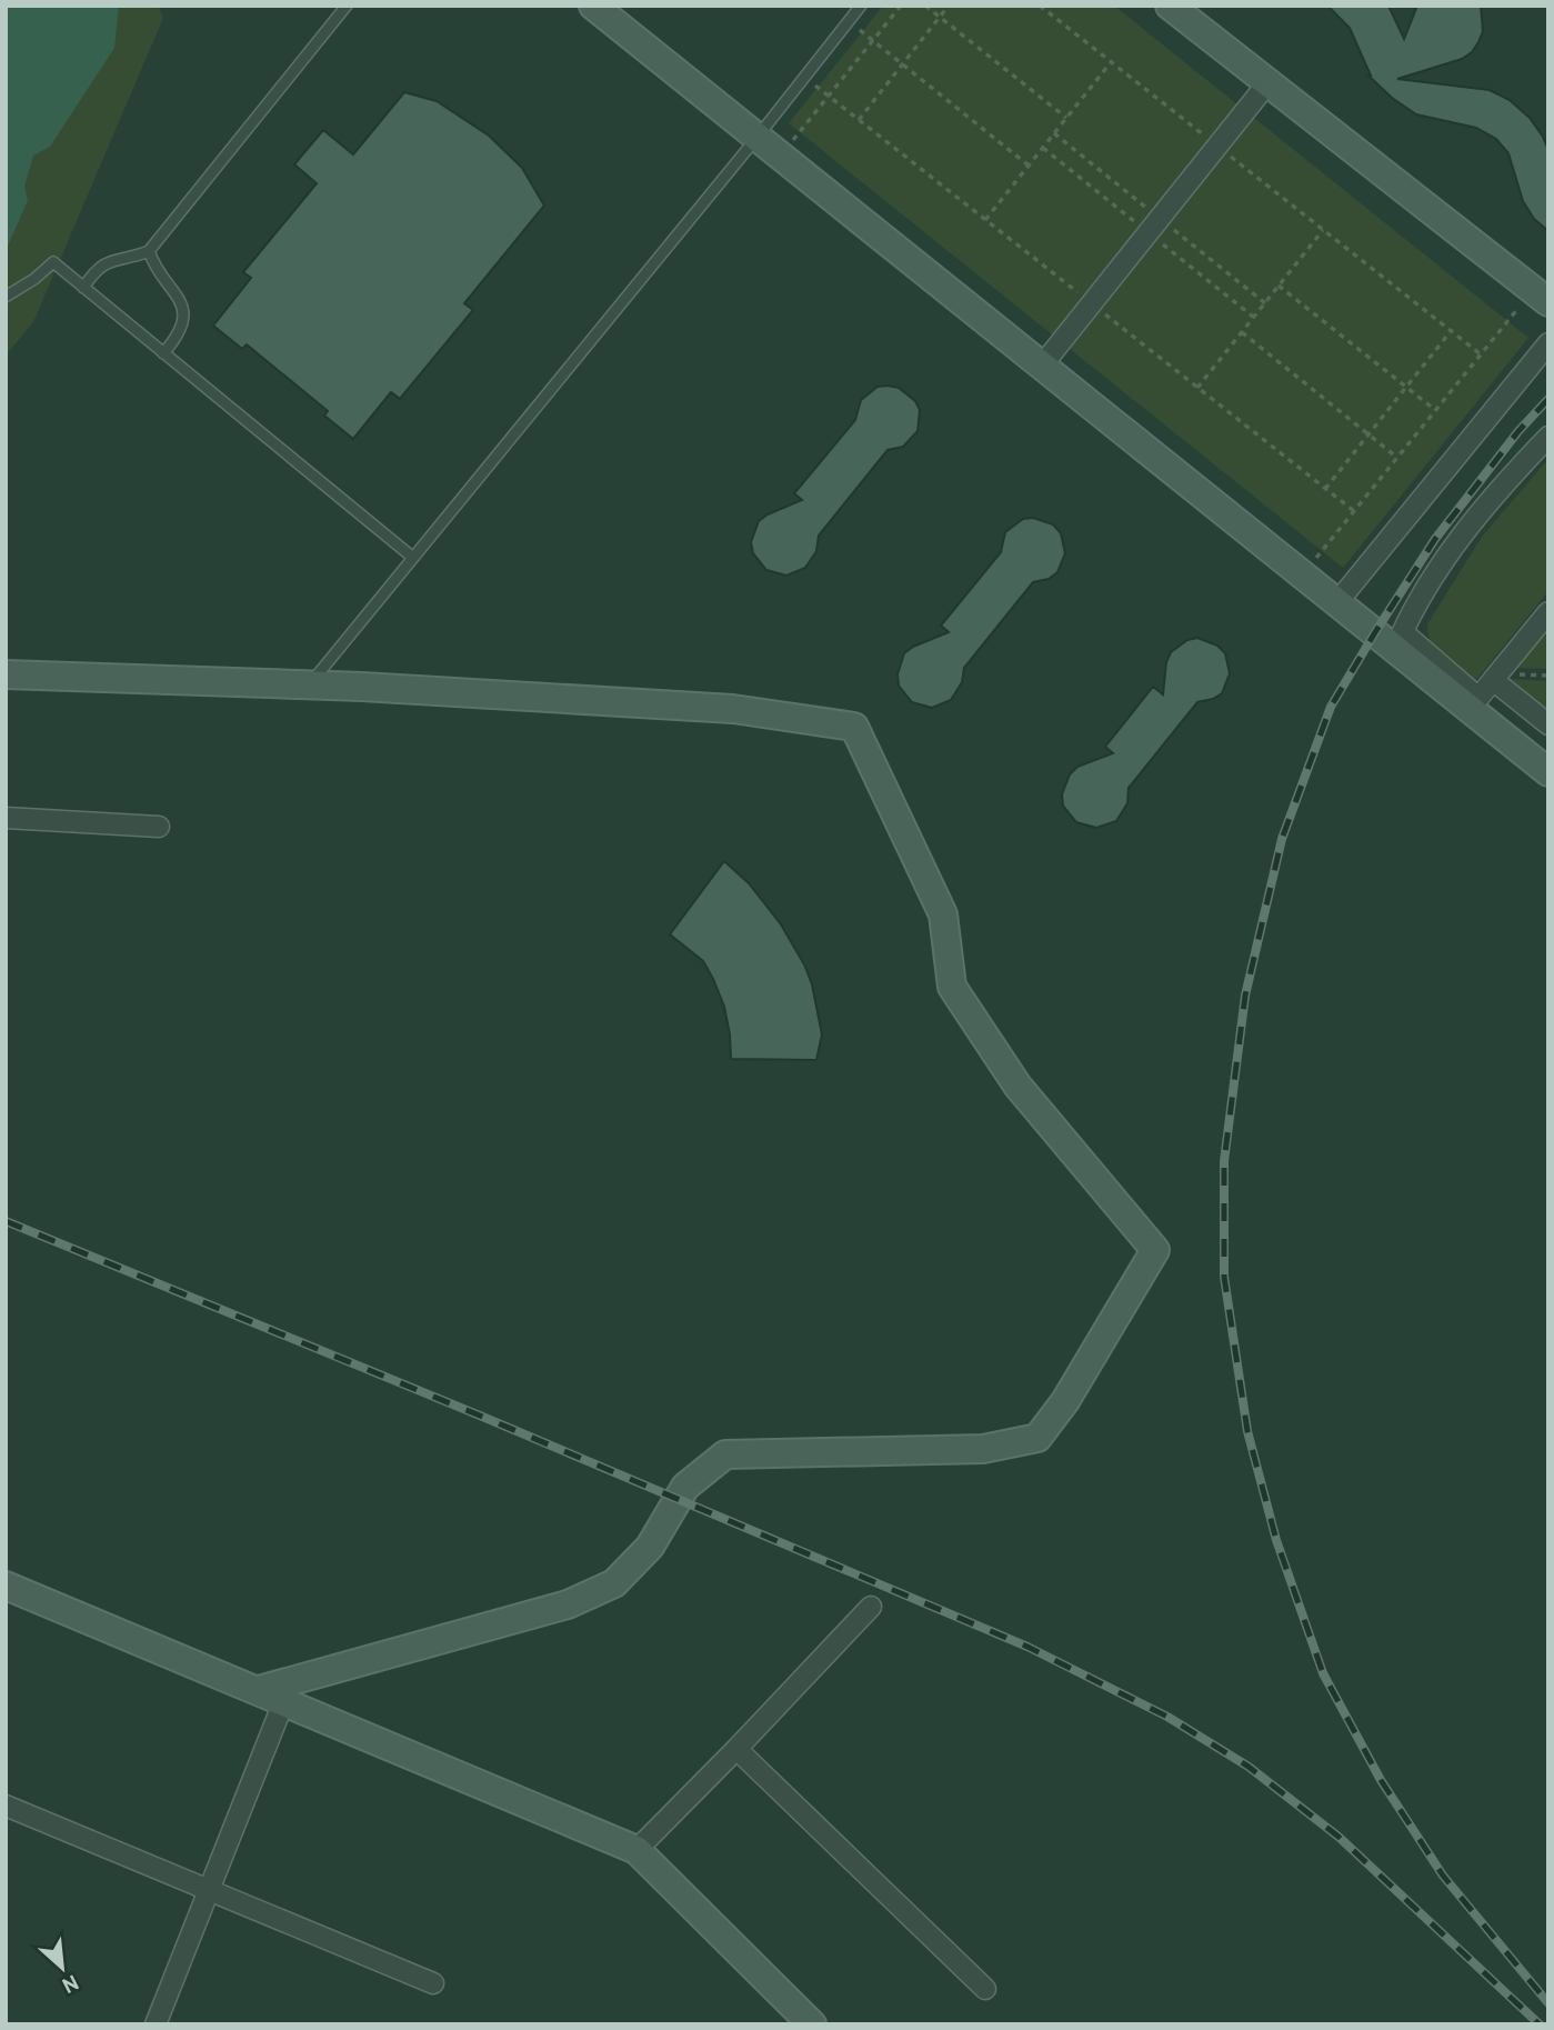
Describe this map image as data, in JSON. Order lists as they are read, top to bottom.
{
  "north": "bottom right"
}
